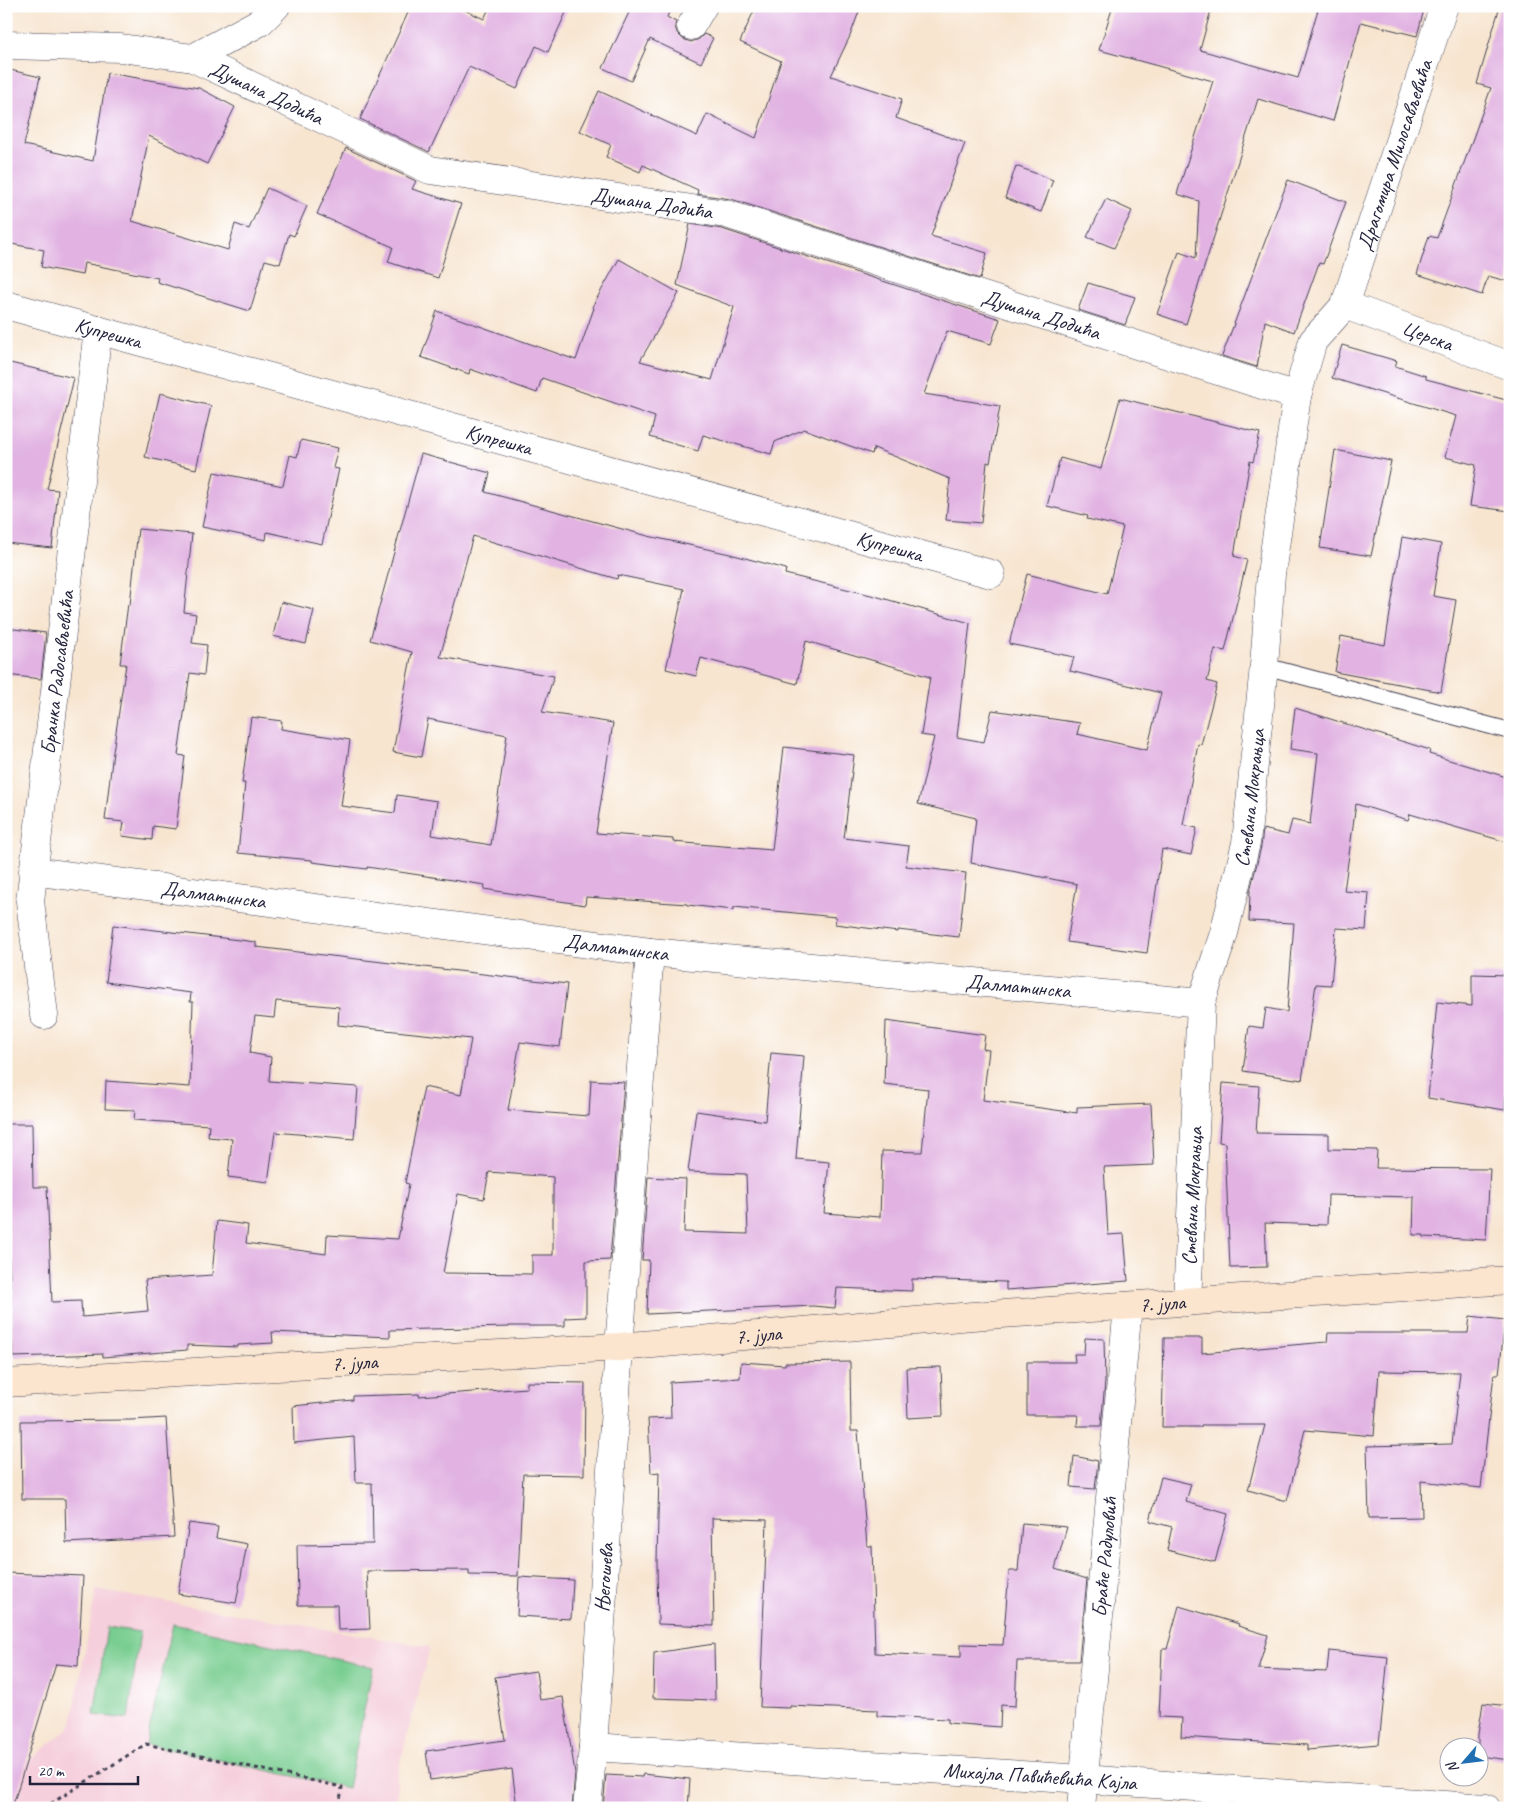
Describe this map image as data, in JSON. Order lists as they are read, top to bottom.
{
  "streets": {
    "main road": ["7. јула"],
    "street": [
      "Душана Додића",
      "Драгомира Милосављевића",
      "Купрешка",
      "Церска",
      "Бранка Радосављевића",
      "Стевана Мокрањца",
      "Далматинска",
      "Браће Радуловић",
      "Његошева",
      "Михајла Павићевића Кајла"
    ]
  },
  "crossings": [
    ["Душана Додића", "Стевана Мокрањца"],
    ["Драгомира Милосављевића", "Церска"],
    ["Драгомира Милосављевића", "Стевана Мокрањца"],
    ["Купрешка", "Бранка Радосављевића"],
    ["Церска", "Стевана Мокрањца"],
    ["Бранка Радосављевића", "Далматинска"],
    ["Стевана Мокрањца", "Далматинска"],
    ["Стевана Мокрањца", "7. јула"],
    ["Далматинска", "Његошева"],
    ["7. јула", "Браће Радуловић"],
    ["7. јула", "Његошева"],
    ["Браће Радуловић", "Михајла Павићевића Кајла"],
    ["Његошева", "Михајла Павићевића Кајла"]
  ],
  "scale_bar": "20 m",
  "north": "bottom left"
}
